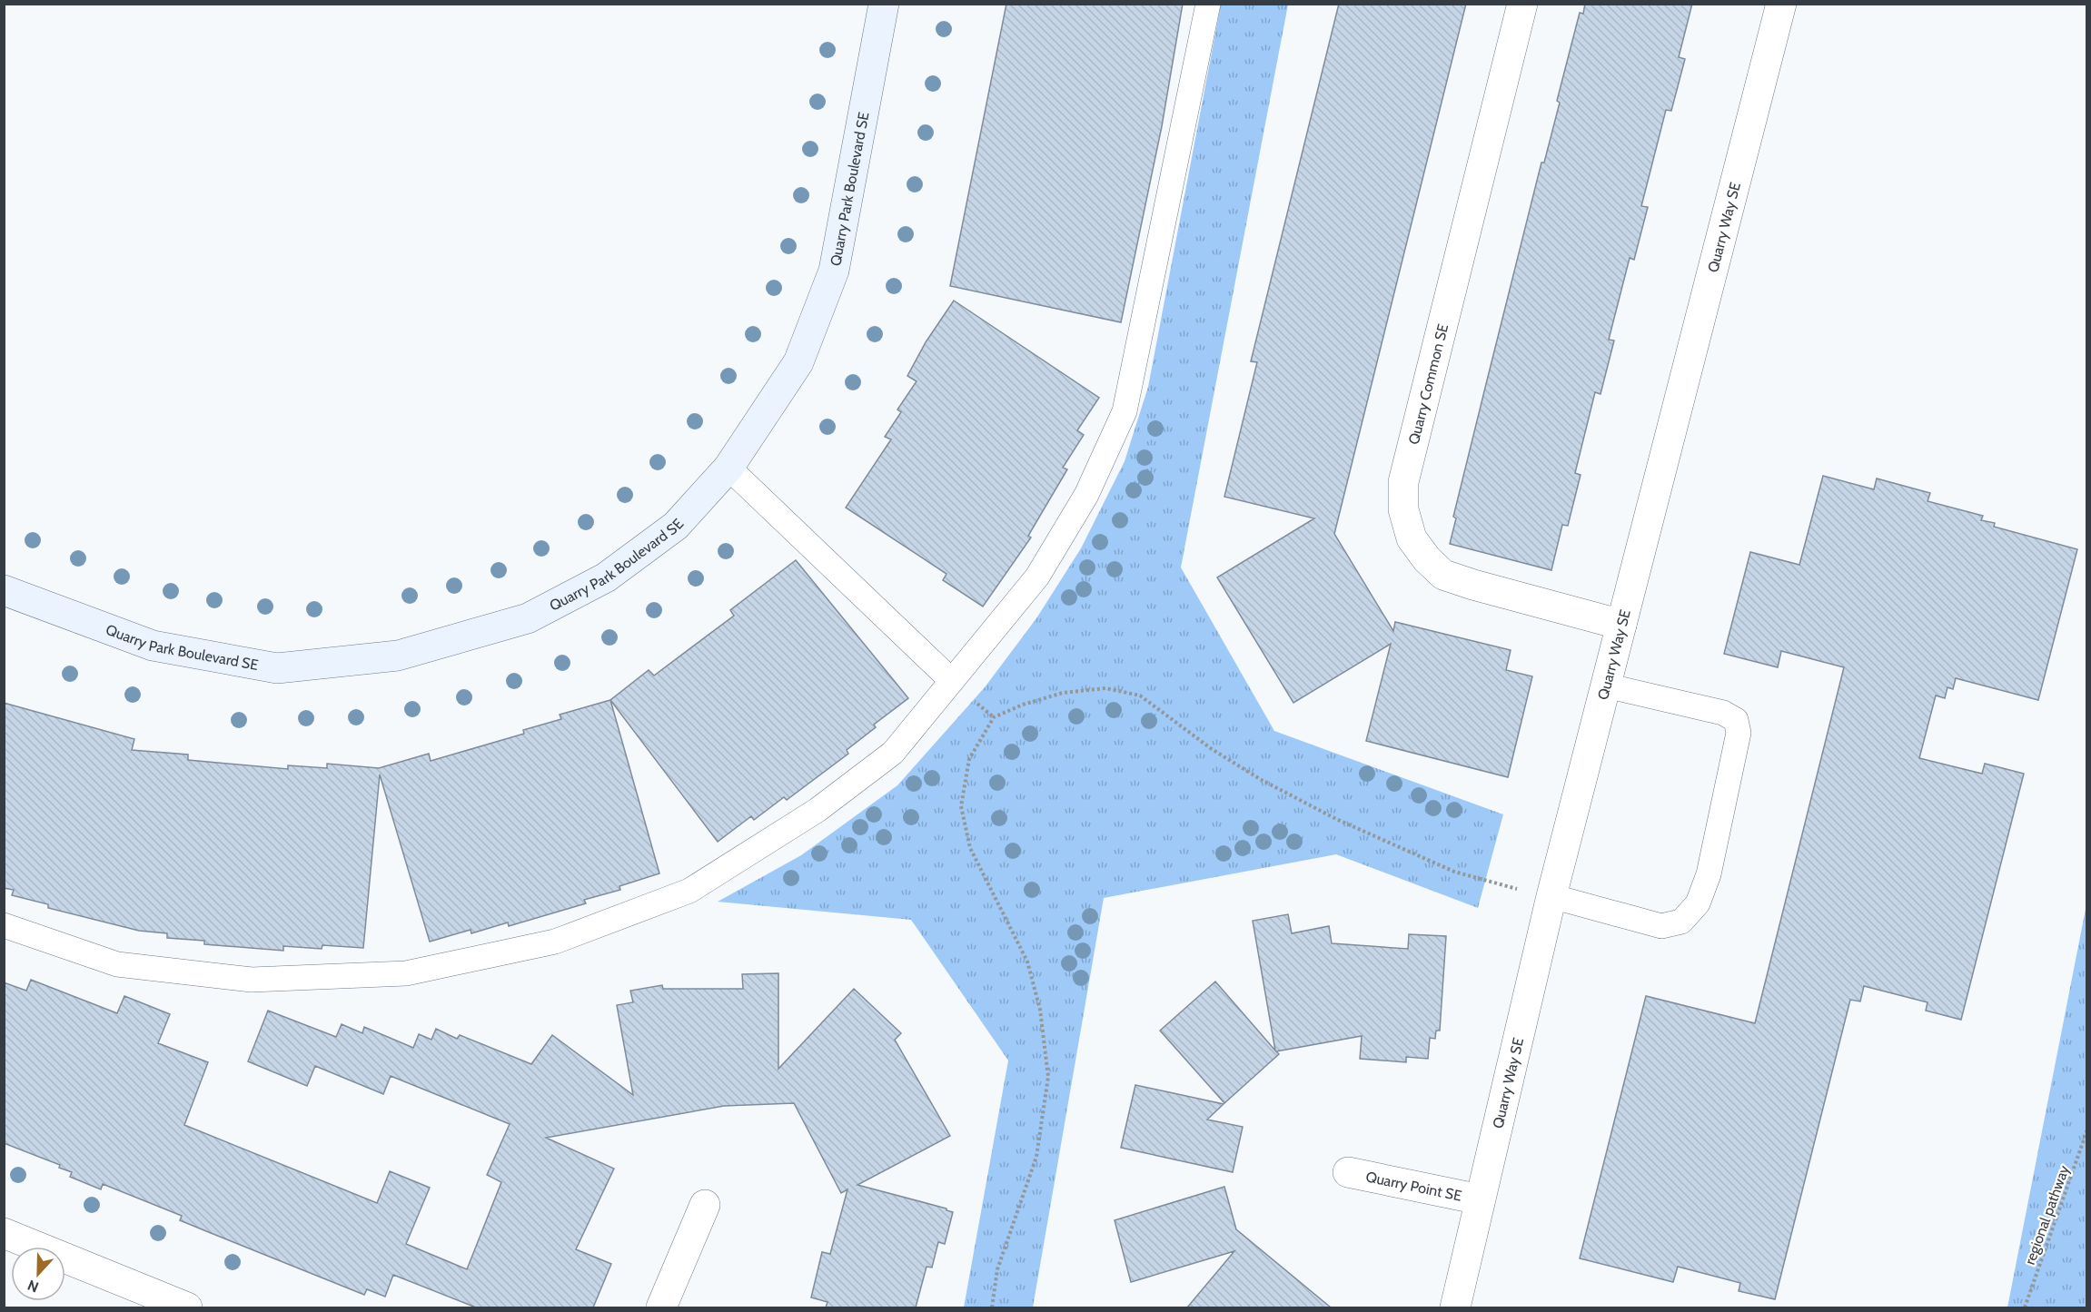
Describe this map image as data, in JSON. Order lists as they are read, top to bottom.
{
  "streets": {
    "street": [
      "Quarry Park Boulevard SE",
      "Quarry Way SE",
      "Quarry Common SE",
      "Quarry Point SE"
    ],
    "path": ["regional pathway"]
  },
  "crossings": [
    ["Quarry Way SE", "Quarry Common SE"],
    ["Quarry Way SE", "Quarry Point SE"]
  ],
  "north": "bottom"
}
